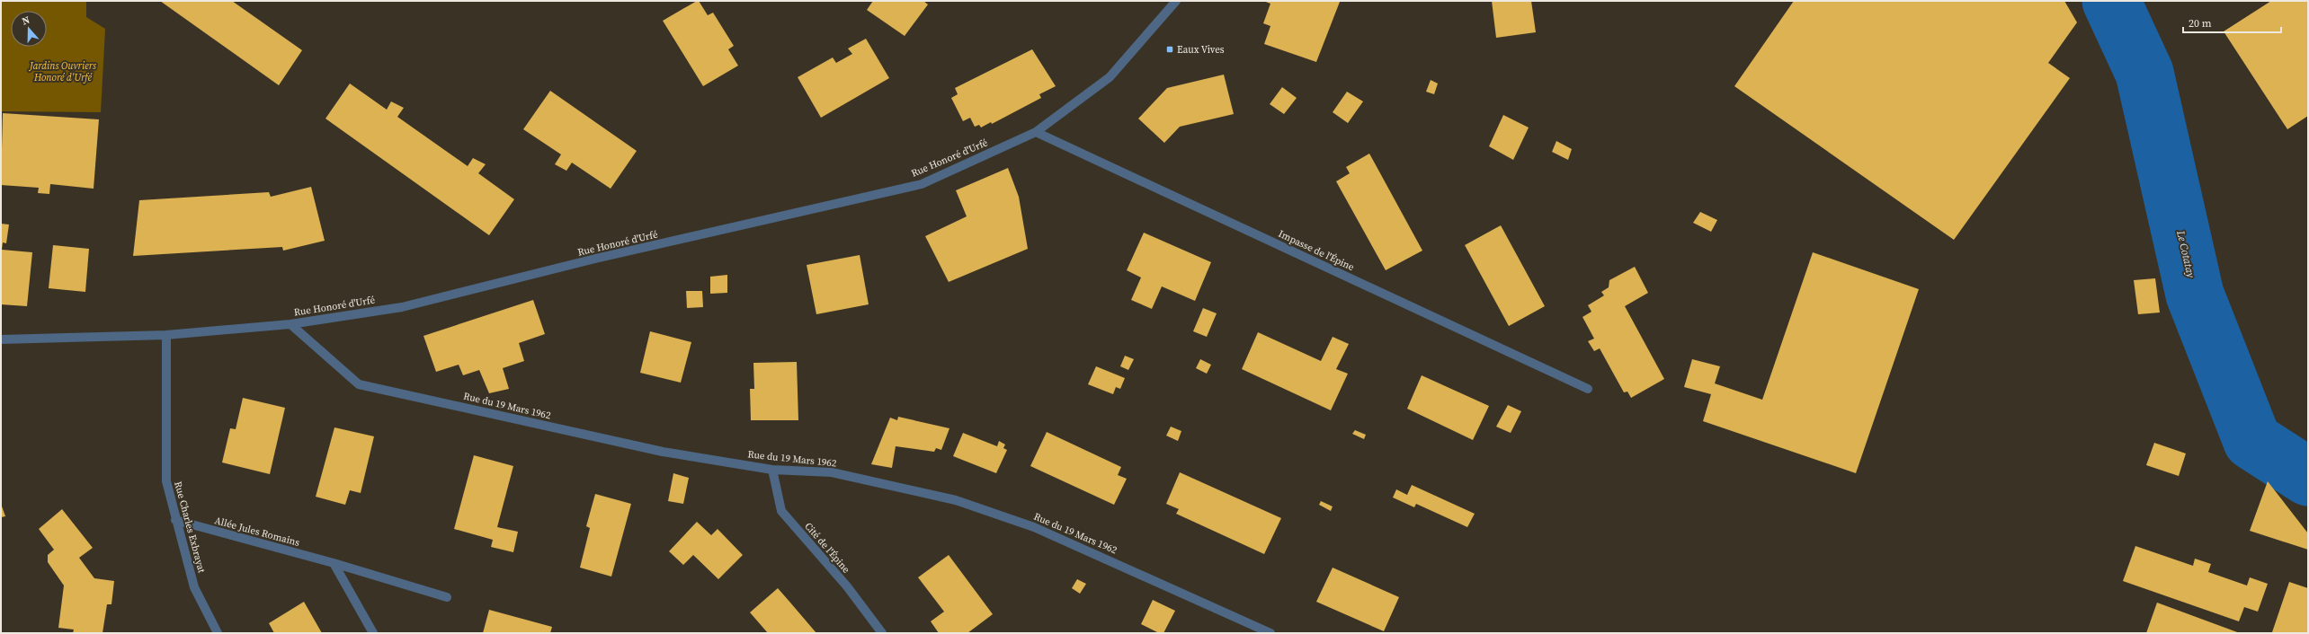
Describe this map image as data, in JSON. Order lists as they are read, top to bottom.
{
  "streets": {
    "street": [
      "Rue Honoré d'Urfé",
      "Impasse de l'Épine",
      "Rue du 19 Mars 1962",
      "Rue Charles Exbrayat",
      "Allée Jules Romains",
      "Cité de l'Épine"
    ]
  },
  "crossings": [
    ["Rue Honoré d'Urfé", "Impasse de l'Épine"],
    ["Rue Honoré d'Urfé", "Rue du 19 Mars 1962"],
    ["Rue Honoré d'Urfé", "Rue Charles Exbrayat"],
    ["Rue du 19 Mars 1962", "Cité de l'Épine"],
    ["Rue Charles Exbrayat", "Allée Jules Romains"]
  ],
  "water": ["Le Cotatay"],
  "parks": ["Jardins Ouvriers Honoré d'Urfé"],
  "places": {
    "transit": ["Eaux Vives"]
  },
  "scale_bar": "20 m",
  "north": "top"
}
